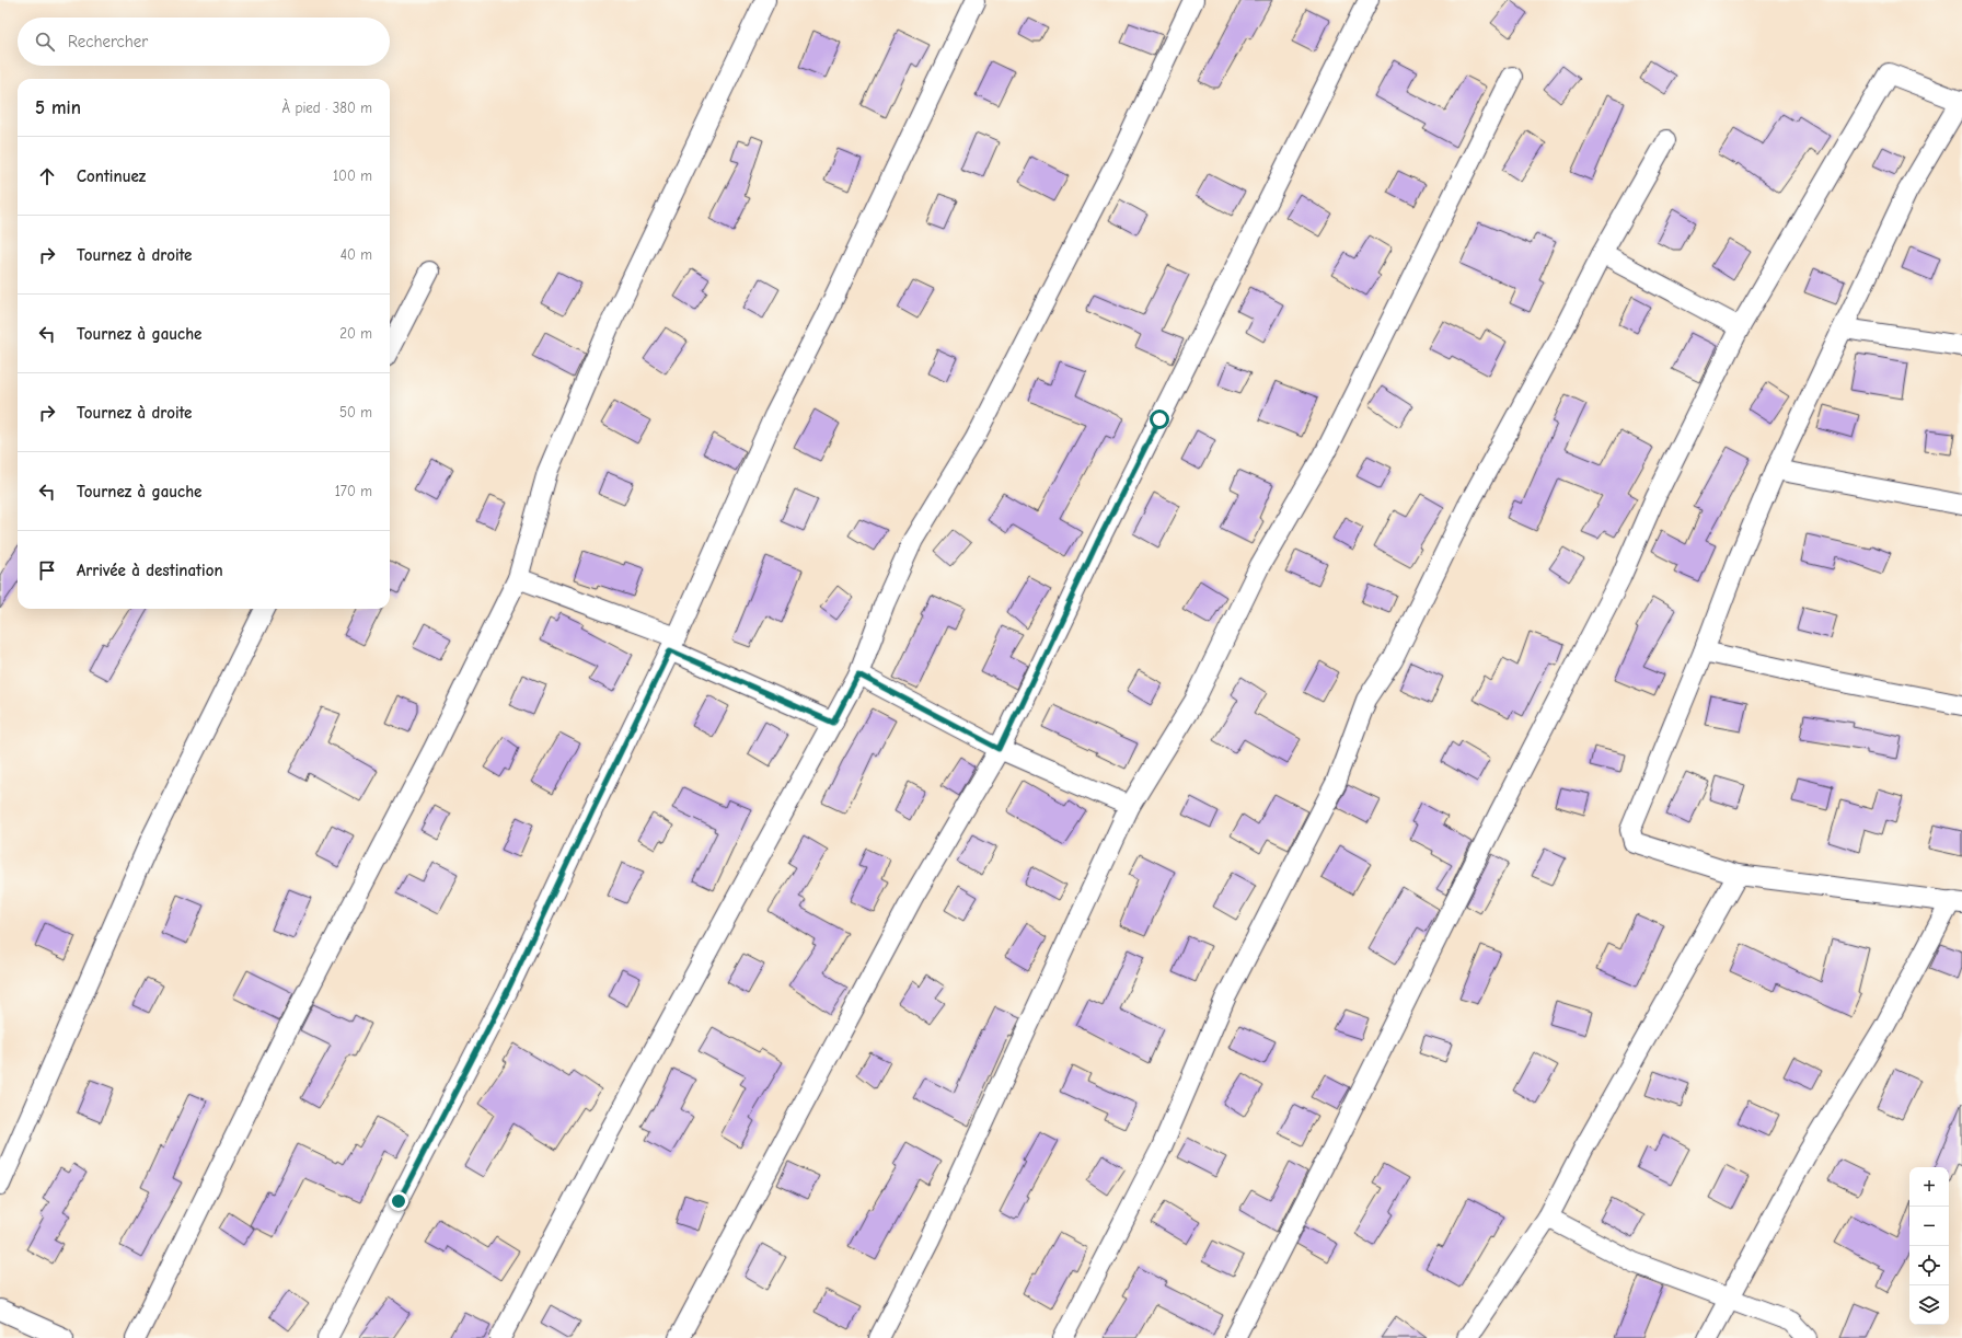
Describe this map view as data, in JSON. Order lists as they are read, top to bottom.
{
  "page": {
    "search": "Rechercher",
    "heading": ["5 min", "À pied · 380 m"],
    "list": [
      ["Continuez", "100 m"],
      ["Tournez à droite", "40 m"],
      ["Tournez à gauche", "20 m"],
      ["Tournez à droite", "50 m"],
      ["Tournez à gauche", "170 m"],
      "Arrivée à destination"
    ],
    "map_buttons": ["+", "−"]
  }
}
